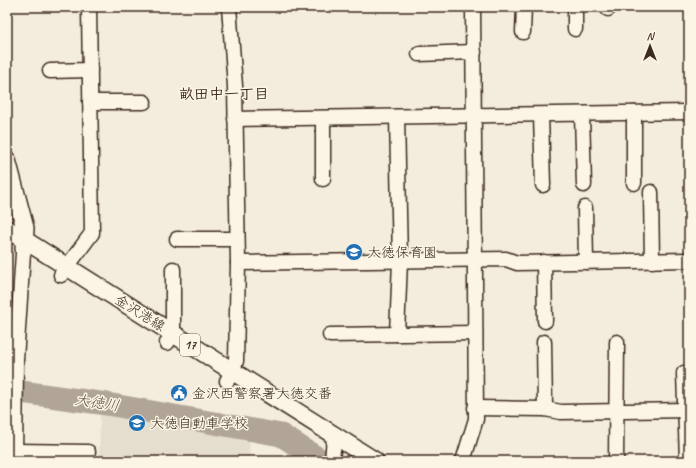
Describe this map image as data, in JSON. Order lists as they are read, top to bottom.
{
  "streets": {
    "main road": ["金沢港線", "17"]
  },
  "districts": ["畝田中一丁目"],
  "water": ["大徳川"],
  "places": {
    "school or university": ["大徳保育園", "大徳自動車学校"],
    "public building": ["金沢西警察署大徳交番"]
  },
  "north": "top"
}
